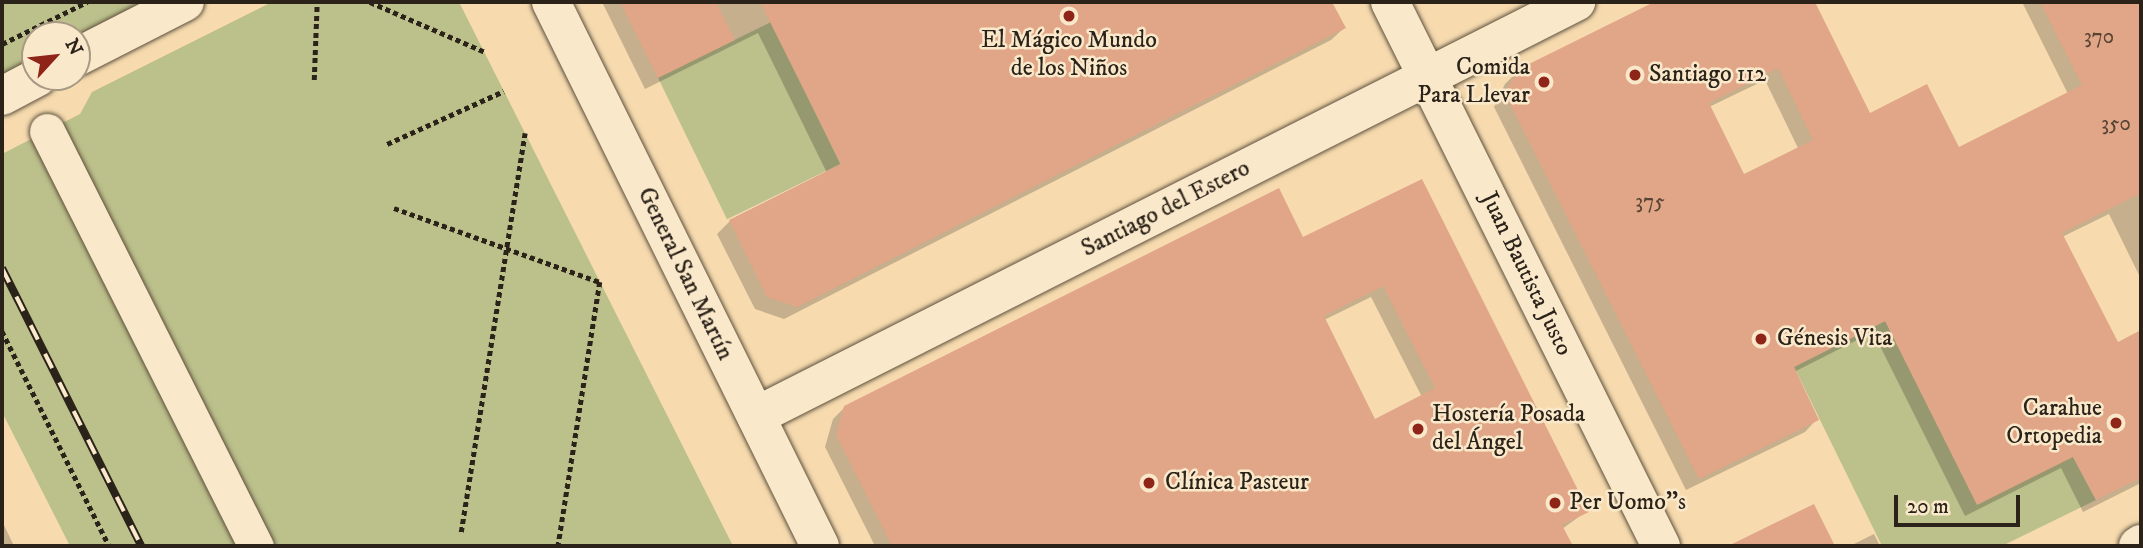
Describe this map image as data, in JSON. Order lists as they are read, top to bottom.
{
  "streets": {
    "street": ["Santiago del Estero", "General San Martín", "Juan Bautista Justo"]
  },
  "crossings": [
    ["Santiago del Estero", "General San Martín"],
    ["Santiago del Estero", "Juan Bautista Justo"]
  ],
  "places": [
    "El Mágico Mundo de los Niños",
    "Santiago 112",
    "Comida Para Llevar",
    "Génesis Vita",
    "Carahue Ortopedia",
    "Hostería Posada del Ángel",
    "Clínica Pasteur",
    "Per Uomo''s"
  ],
  "house_numbers": ["370", "350", "375"],
  "scale_bar": "20 m",
  "north": "top right"
}
